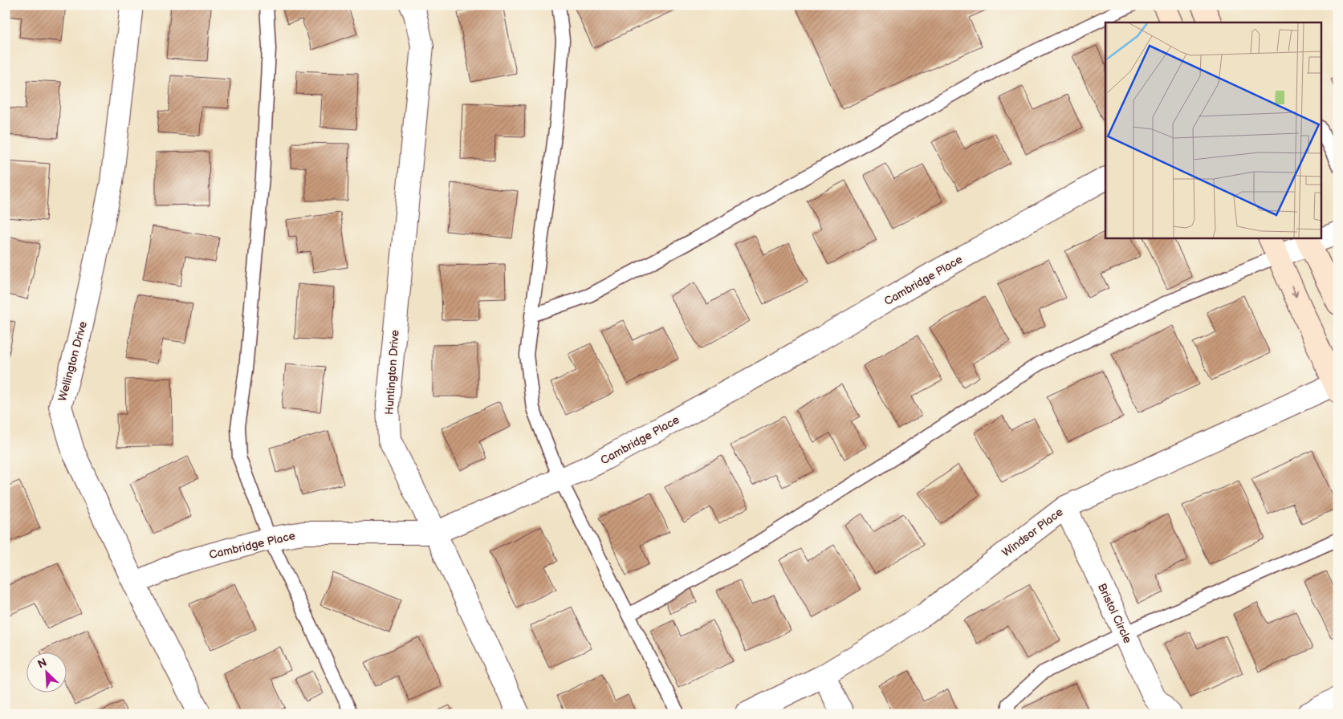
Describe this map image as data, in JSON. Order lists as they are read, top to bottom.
{
  "streets": {
    "street": [
      "Cambridge Place",
      "Wellington Drive",
      "Huntington Drive",
      "Windsor Place",
      "Bristol Circle"
    ]
  },
  "crossings": [
    ["Cambridge Place", "Wellington Drive"],
    ["Cambridge Place", "Huntington Drive"],
    ["Windsor Place", "Bristol Circle"]
  ],
  "north": "top left"
}
